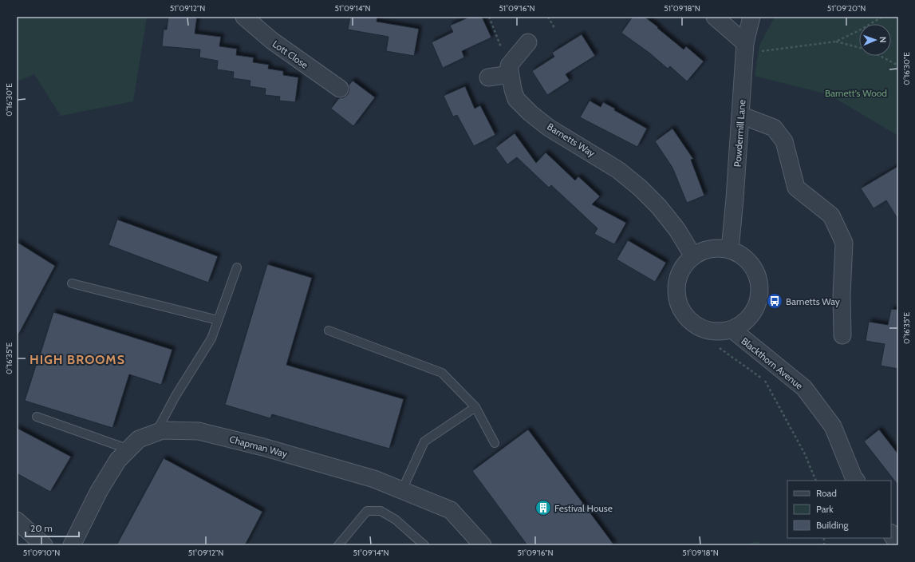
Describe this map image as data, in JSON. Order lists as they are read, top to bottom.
{
  "streets": {
    "street": [
      "Lott Close",
      "Powdermill Lane",
      "Barnetts Way",
      "Blackthorn Avenue",
      "Chapman Way"
    ]
  },
  "crossings": [
    ["Powdermill Lane", "Barnetts Way"],
    ["Powdermill Lane", "Blackthorn Avenue"],
    ["Barnetts Way", "Blackthorn Avenue"]
  ],
  "districts": ["HIGH BROOMS"],
  "parks": ["Barnett's Wood"],
  "places": {
    "bus stop": ["Barnetts Way"],
    "building": ["Festival House"]
  },
  "legend": ["Road", "Park", "Building"],
  "scale_bar": "20 m",
  "north": "right",
  "coordinates": [
    "51°09'12\"N",
    "51°09'14\"N",
    "51°09'16\"N",
    "51°09'18\"N",
    "51°09'20\"N",
    "0°16'30\"E",
    "0°16'35\"E",
    "51°09'10\"N"
  ]
}
